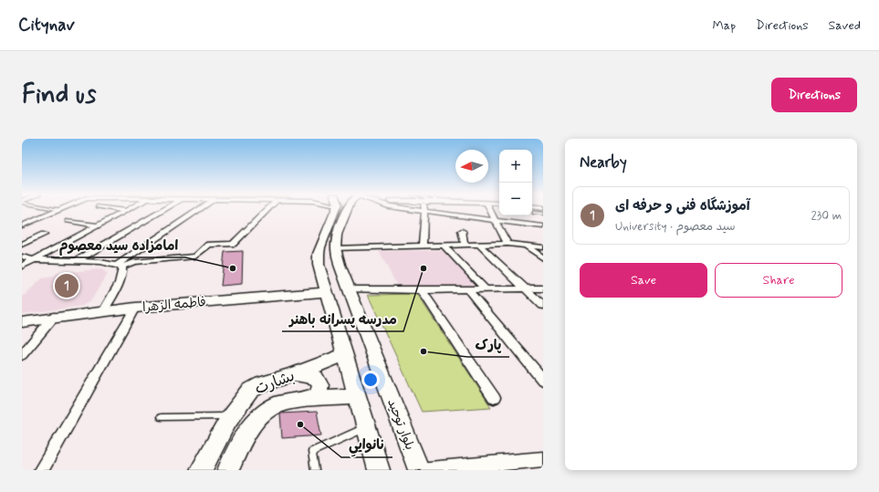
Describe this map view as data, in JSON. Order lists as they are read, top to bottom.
{
  "streets": {
    "main road": ["فاطمه الزهرا", "بشارت", "بلوار توحید"]
  },
  "places": [
    "امامزاده سید معصوم",
    "مدرسه پسرانه باهنر",
    "پارک",
    "نانواییِ"
  ],
  "north": "left",
  "page": {
    "header": "Citynav",
    "nav": ["Map", "Directions", "Saved"],
    "buttons": [
      "Directions",
      ["Save", "Share"]
    ],
    "title": "Find us",
    "heading": "Nearby",
    "map_buttons": ["+", "−"],
    "list": [
      {
        "mark": "1",
        "name": "آموزشگاه فنی و حرفه ای",
        "note": "University · سید معصوم",
        "value": "230 m"
      }
    ],
    "pins": "1"
  }
}
